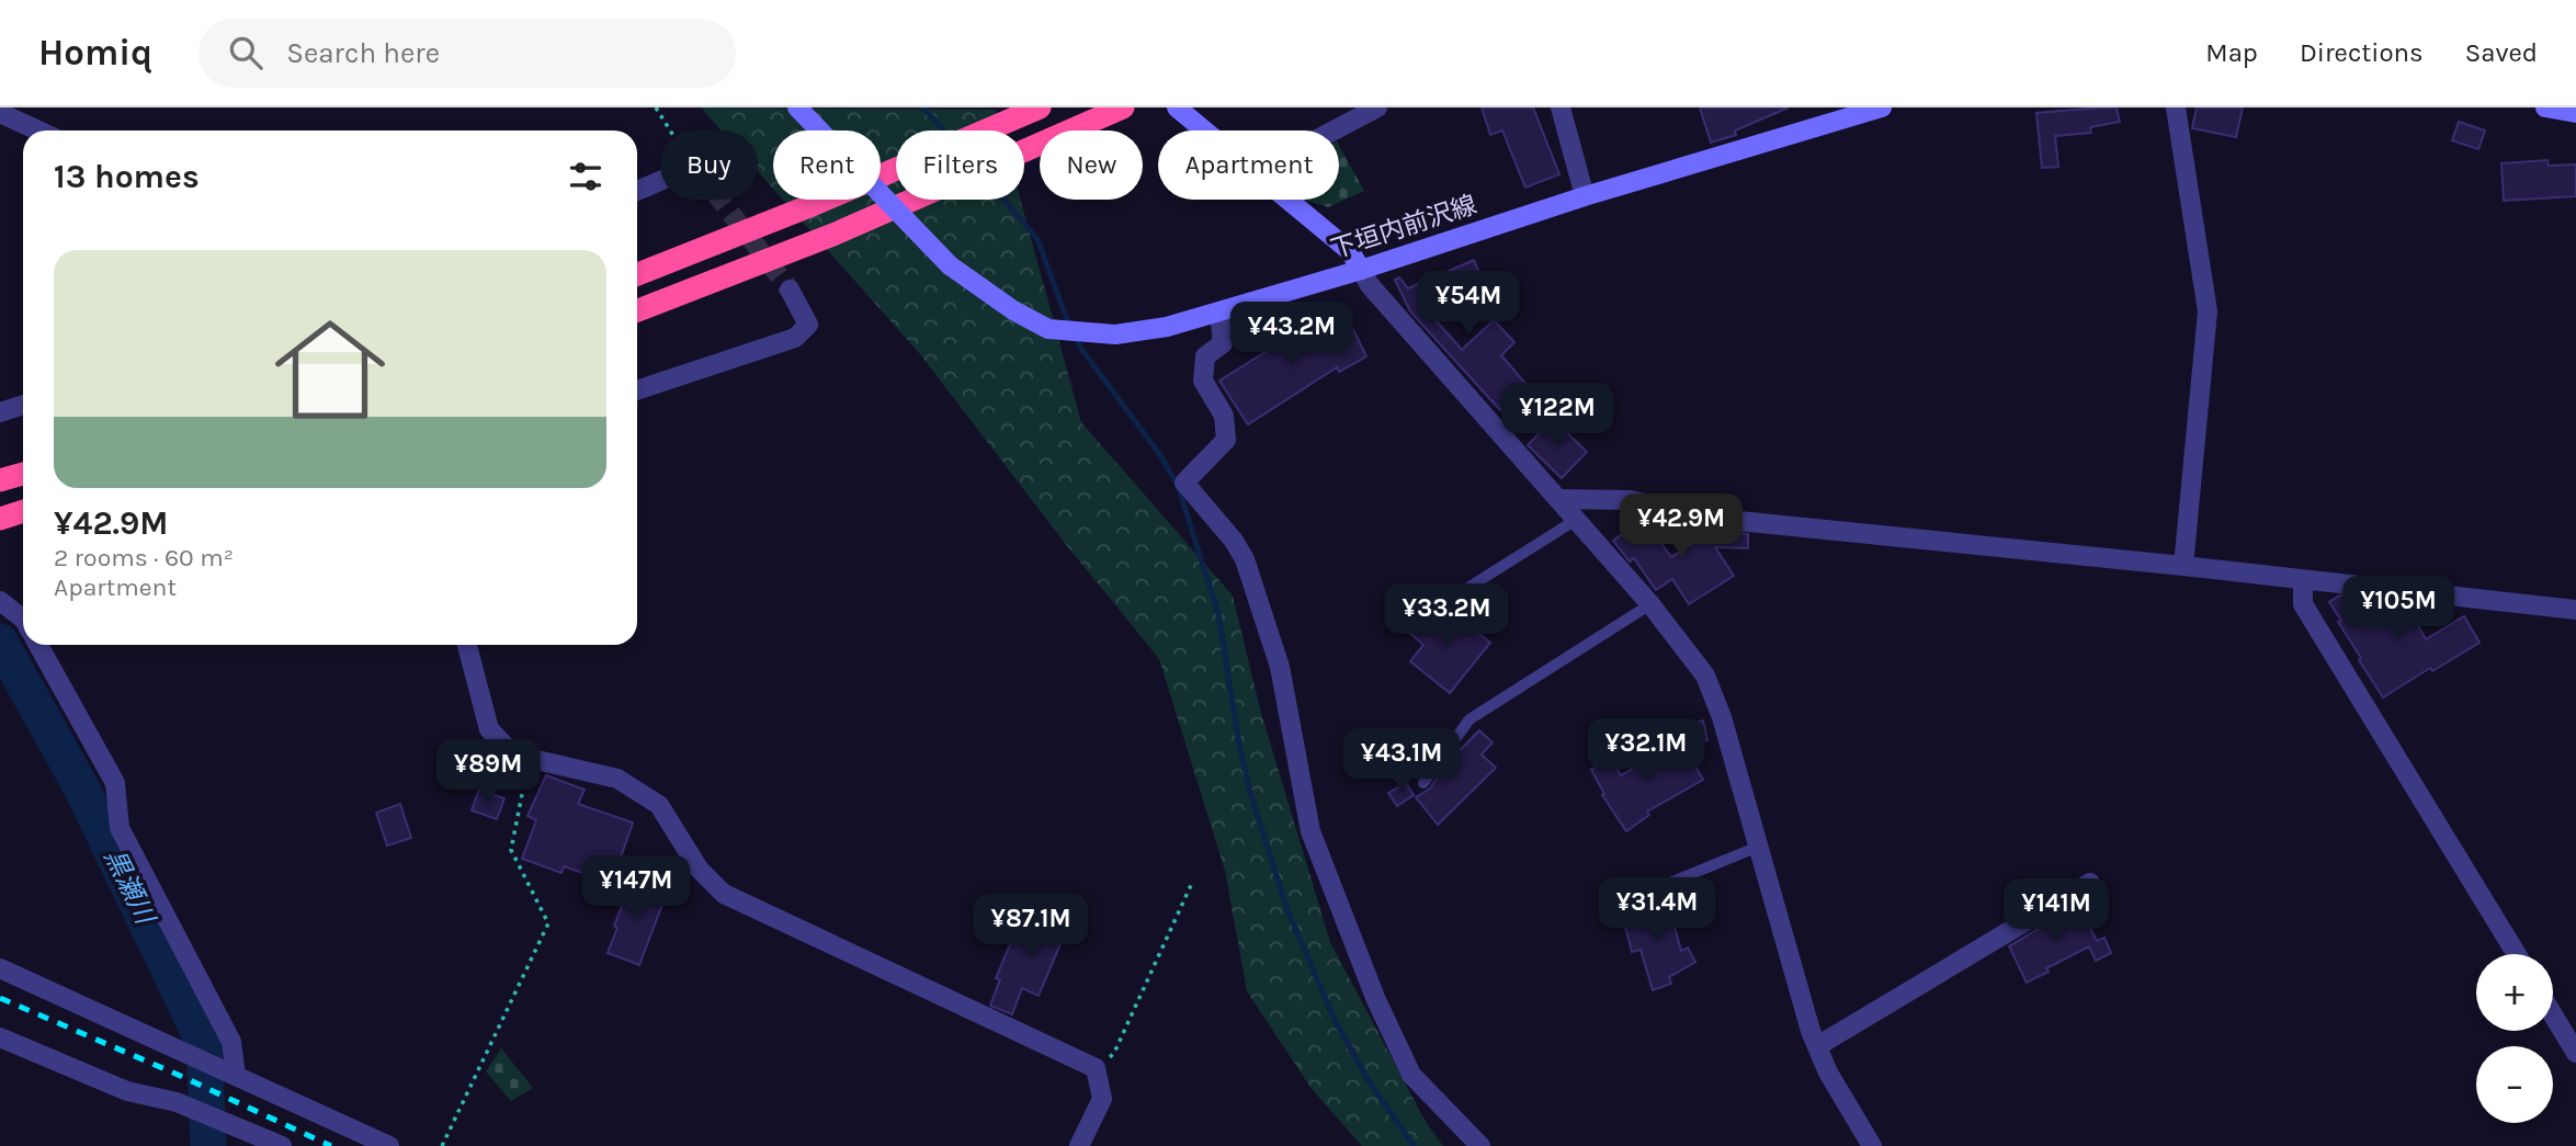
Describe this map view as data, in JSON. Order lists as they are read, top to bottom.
{
  "streets": {
    "main road": ["下垣内前沢線"]
  },
  "water": ["黒瀬川"],
  "page": {
    "header": "Homiq",
    "search": "Search here",
    "nav": ["Map", "Directions", "Saved"],
    "chip": [
      "Buy",
      "Rent",
      "Filters",
      "New",
      "Apartment"
    ],
    "heading": "13 homes",
    "list": [
      {
        "name": "¥42.9M",
        "note": "2 rooms · 60 m² · Apartment"
      }
    ],
    "price": [
      "¥54M",
      "¥43.2M",
      "¥122M",
      "¥42.9M",
      "¥105M",
      "¥33.2M",
      "¥32.1M",
      "¥43.1M",
      "¥89M",
      "¥147M",
      "¥31.4M",
      "¥141M",
      "¥87.1M"
    ],
    "map_buttons": ["+", "−"]
  }
}
